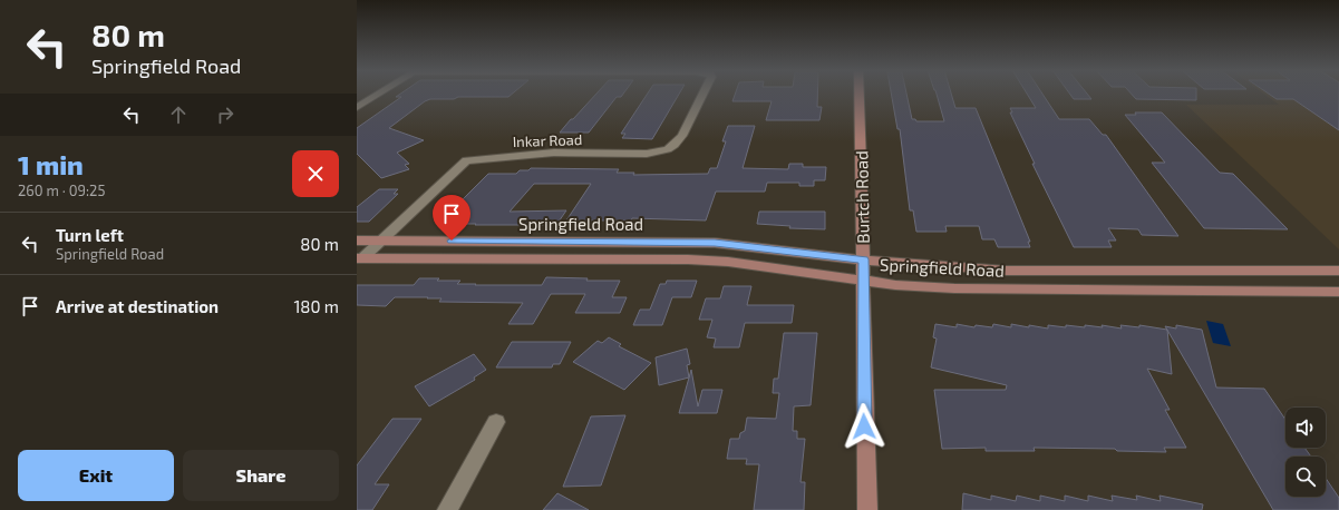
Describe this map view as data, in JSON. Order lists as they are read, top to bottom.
{
  "streets": {
    "main road": ["Burtch Road", "Springfield Road"],
    "street": ["Inkar Road"]
  },
  "crossings": [
    ["Inkar Road", "Springfield Road"],
    ["Burtch Road", "Springfield Road"]
  ],
  "page": {
    "turn": ["80 m", "Springfield Road"],
    "heading": ["1 min", "260 m · 09:25"],
    "list": [
      {
        "name": "Turn left",
        "note": "Springfield Road",
        "value": "80 m"
      },
      {
        "name": "Arrive at destination",
        "value": "180 m"
      }
    ],
    "buttons": ["Exit", "Share"]
  }
}
